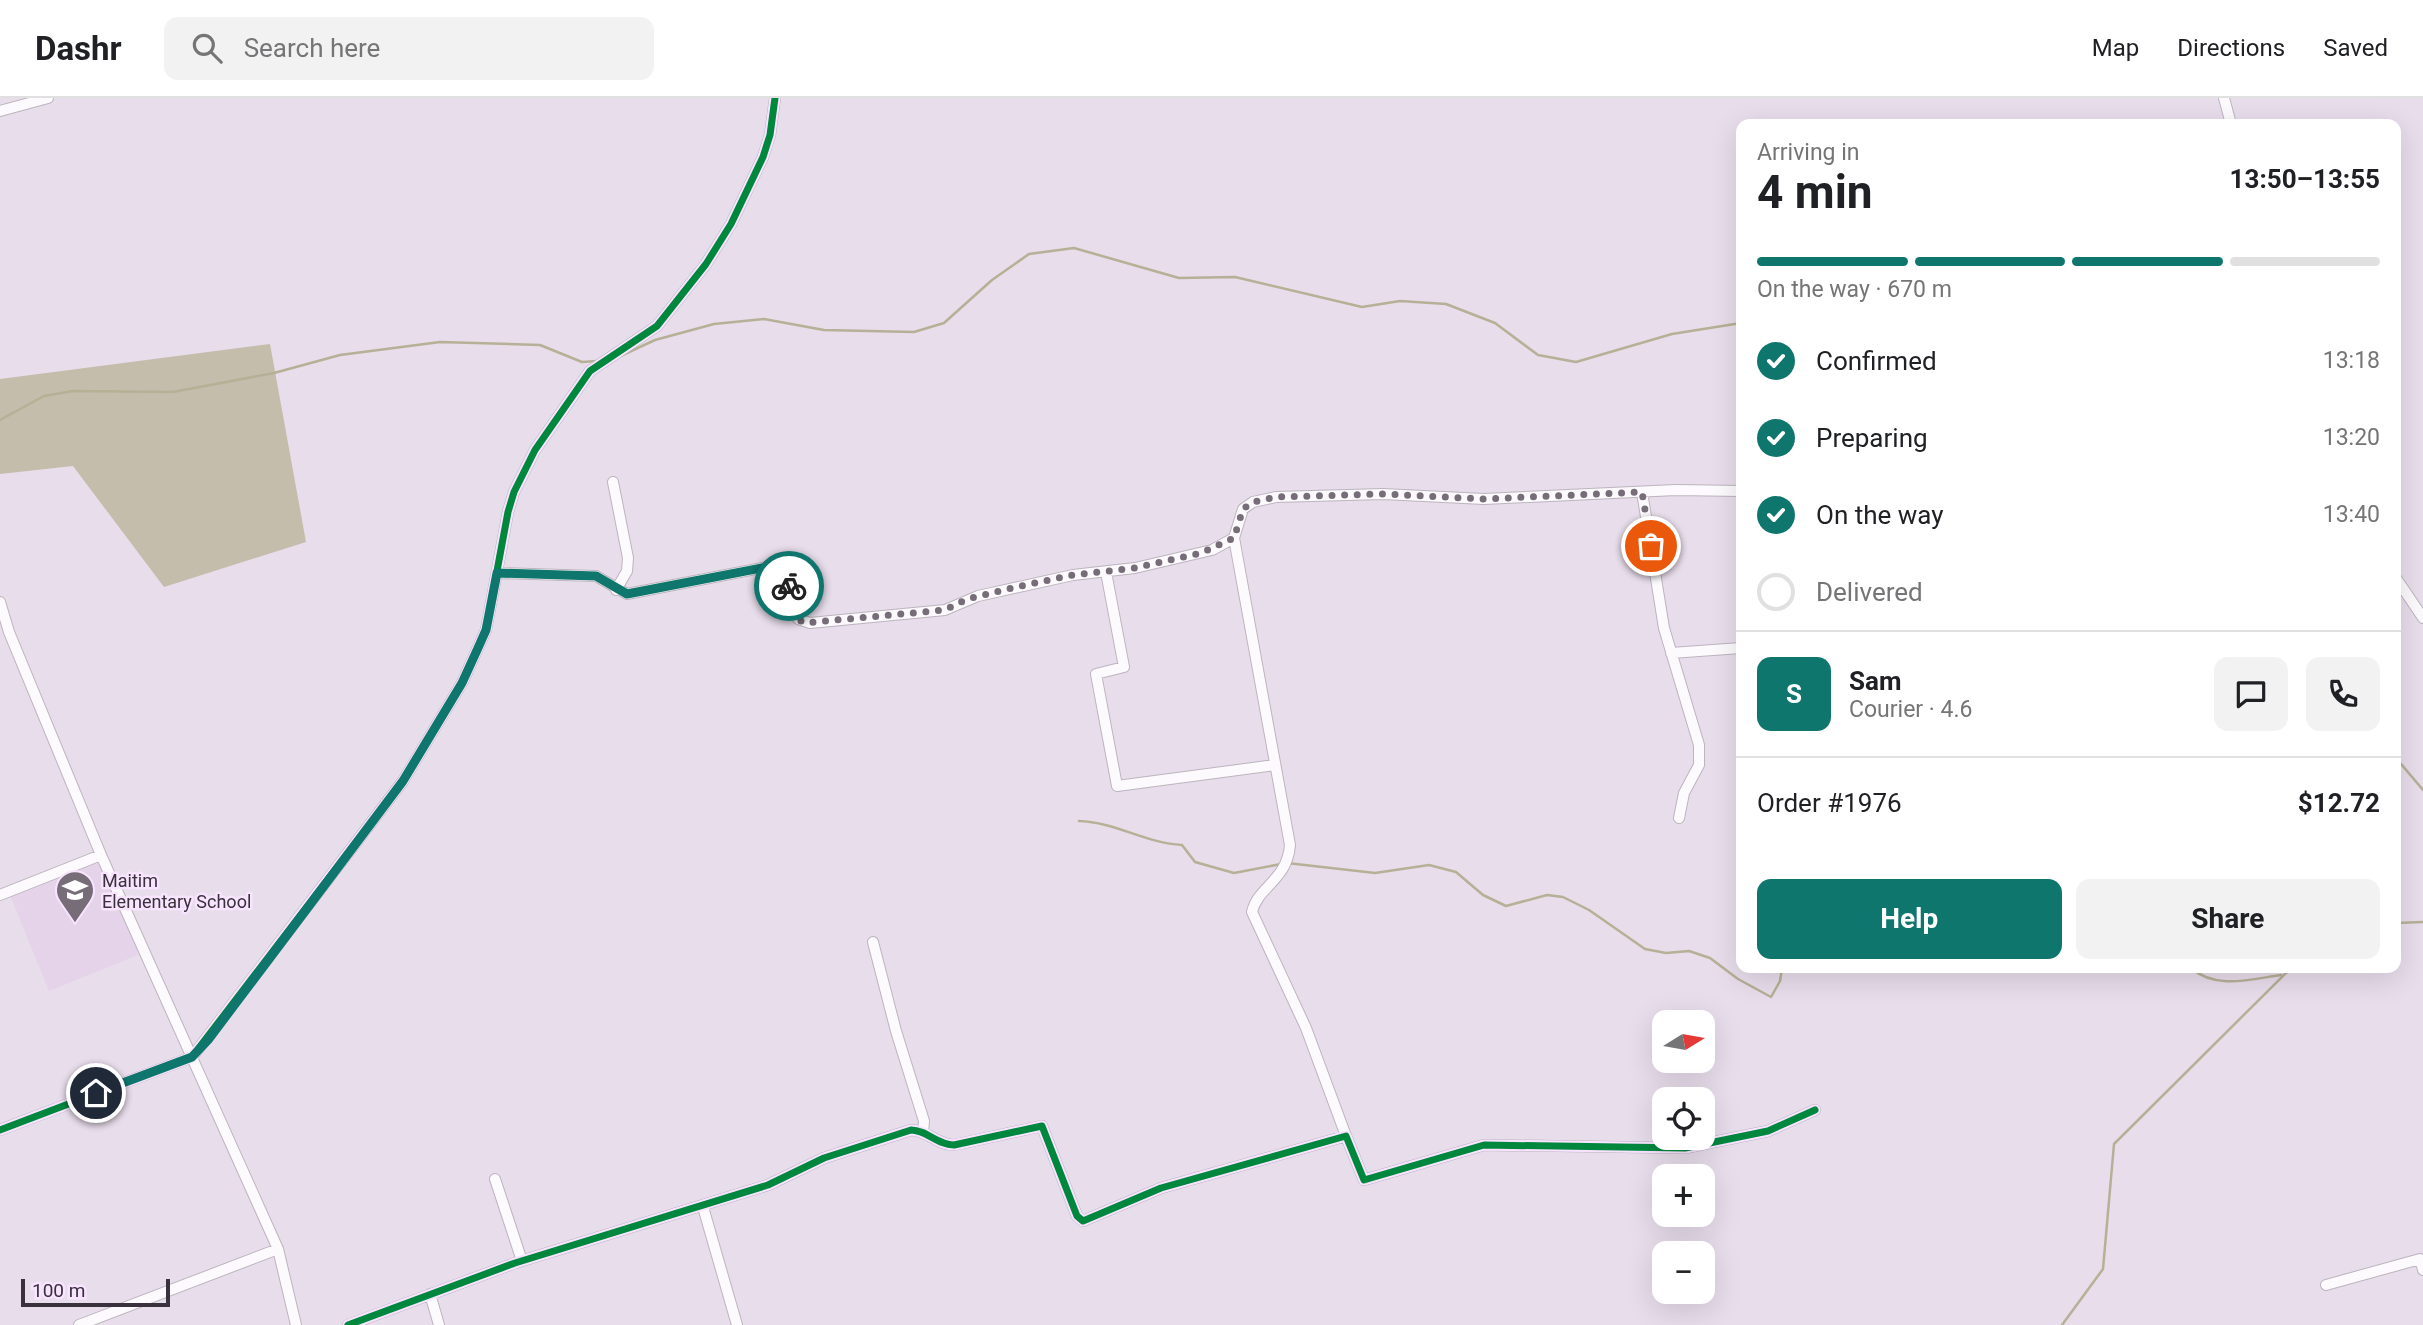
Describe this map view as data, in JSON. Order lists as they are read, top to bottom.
{
  "places": {
    "school or university": ["Maitim Elementary School"]
  },
  "scale_bar": "100 m",
  "north": "right",
  "page": {
    "header": "Dashr",
    "search": "Search here",
    "nav": ["Map", "Directions", "Saved"],
    "heading": ["4 min", "Arriving in", "13:50–13:55"],
    "panel": [
      "Sam",
      "Courier · 4.6",
      "Order #1976",
      "$12.72"
    ],
    "bar": "On the way · 670 m",
    "list": [
      ["Confirmed", "13:18"],
      ["Preparing", "13:20"],
      ["On the way", "13:40"],
      "Delivered"
    ],
    "round": "S",
    "buttons": ["Help", "Share"],
    "map_buttons": ["+", "−"],
    "scale": "100 m"
  }
}
